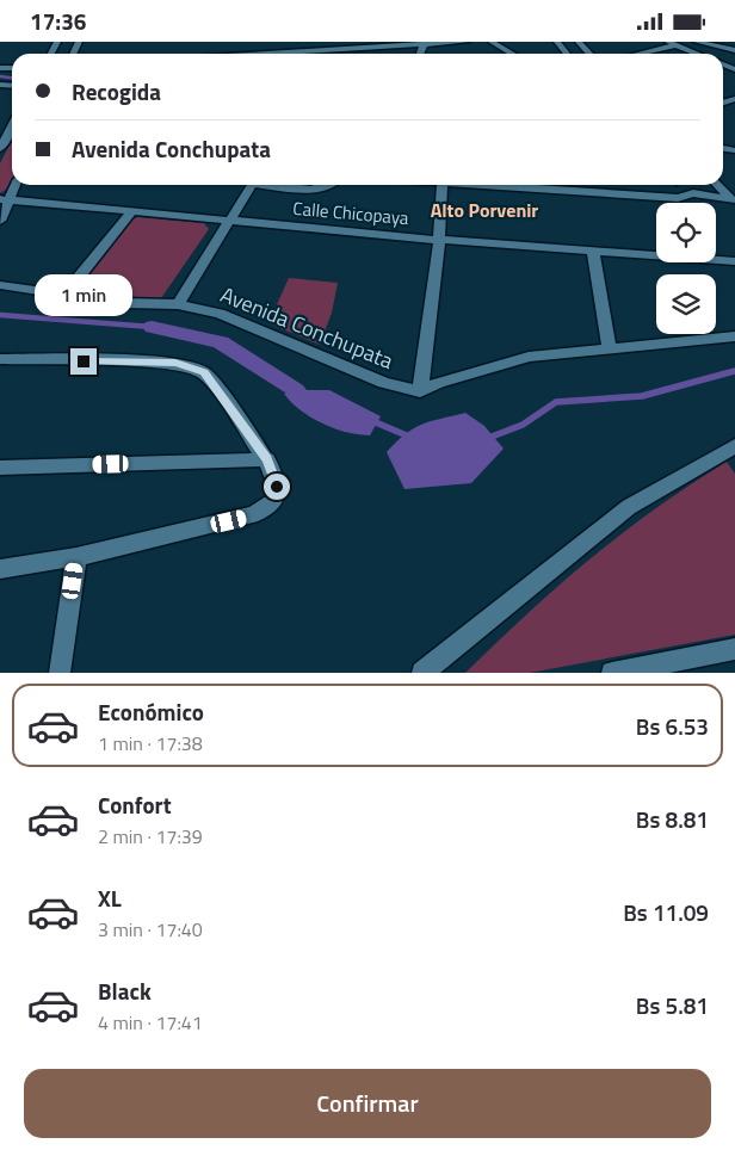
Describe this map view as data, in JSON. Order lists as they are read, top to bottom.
{
  "streets": {
    "street": ["Calle Chicopaya", "Avenida Conchupata"]
  },
  "districts": ["Alto Porvenir"],
  "page": {
    "status": "17:36",
    "banner": ["Recogida", "Avenida Conchupata"],
    "bubble": "1 min",
    "list": [
      {
        "name": "Económico",
        "note": "1 min · 17:38",
        "value": "Bs 6.53"
      },
      {
        "name": "Confort",
        "note": "2 min · 17:39",
        "value": "Bs 8.81"
      },
      {
        "name": "XL",
        "note": "3 min · 17:40",
        "value": "Bs 11.09"
      },
      {
        "name": "Black",
        "note": "4 min · 17:41",
        "value": "Bs 5.81"
      }
    ],
    "buttons": "Confirmar"
  }
}
